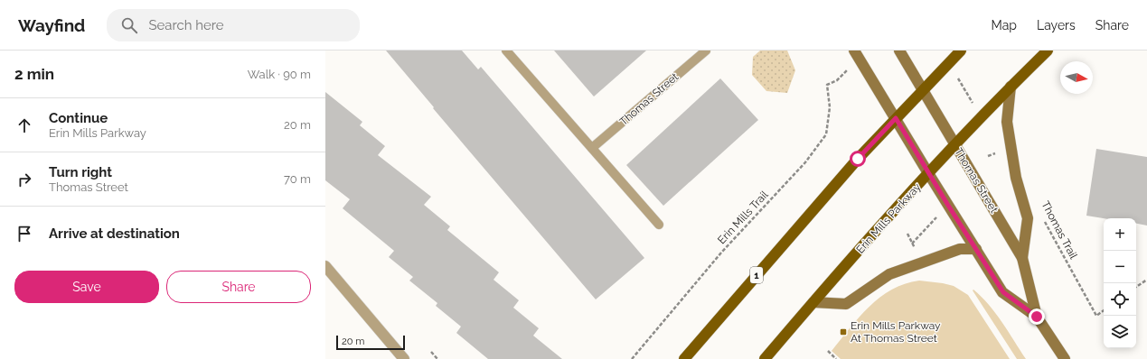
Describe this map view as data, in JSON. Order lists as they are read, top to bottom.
{
  "streets": {
    "main road": ["Erin Mills Parkway", "1"],
    "street": ["Thomas Street"],
    "path": ["Erin Mills Trail", "Thomas Trail"]
  },
  "crossings": [
    ["Thomas Street", "Erin Mills Parkway"],
    ["Thomas Street", "1"]
  ],
  "places": {
    "transit": ["Erin Mills Parkway At Thomas Street"]
  },
  "scale_bar": "20 m",
  "north": "right",
  "page": {
    "header": "Wayfind",
    "search": "Search here",
    "nav": ["Map", "Layers", "Share"],
    "heading": ["2 min", "Walk · 90 m"],
    "list": [
      ["Continue", "Erin Mills Parkway", "20 m"],
      ["Turn right", "Thomas Street", "70 m"],
      "Arrive at destination"
    ],
    "map_buttons": ["+", "−"],
    "buttons": ["Save", "Share"],
    "scale": "20 m"
  }
}
